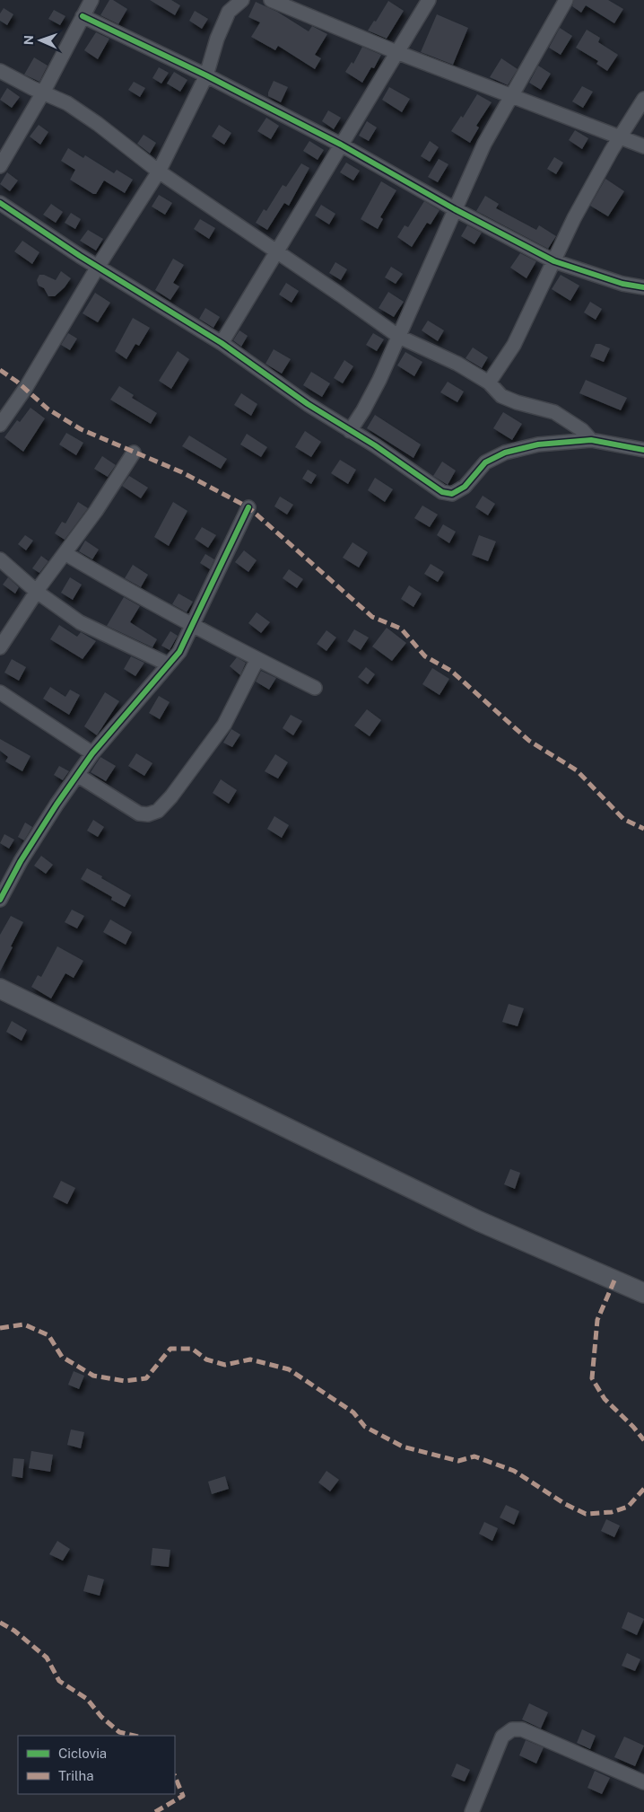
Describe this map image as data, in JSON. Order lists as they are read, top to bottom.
{
  "legend": ["Ciclovia", "Trilha"],
  "north": "left"
}
